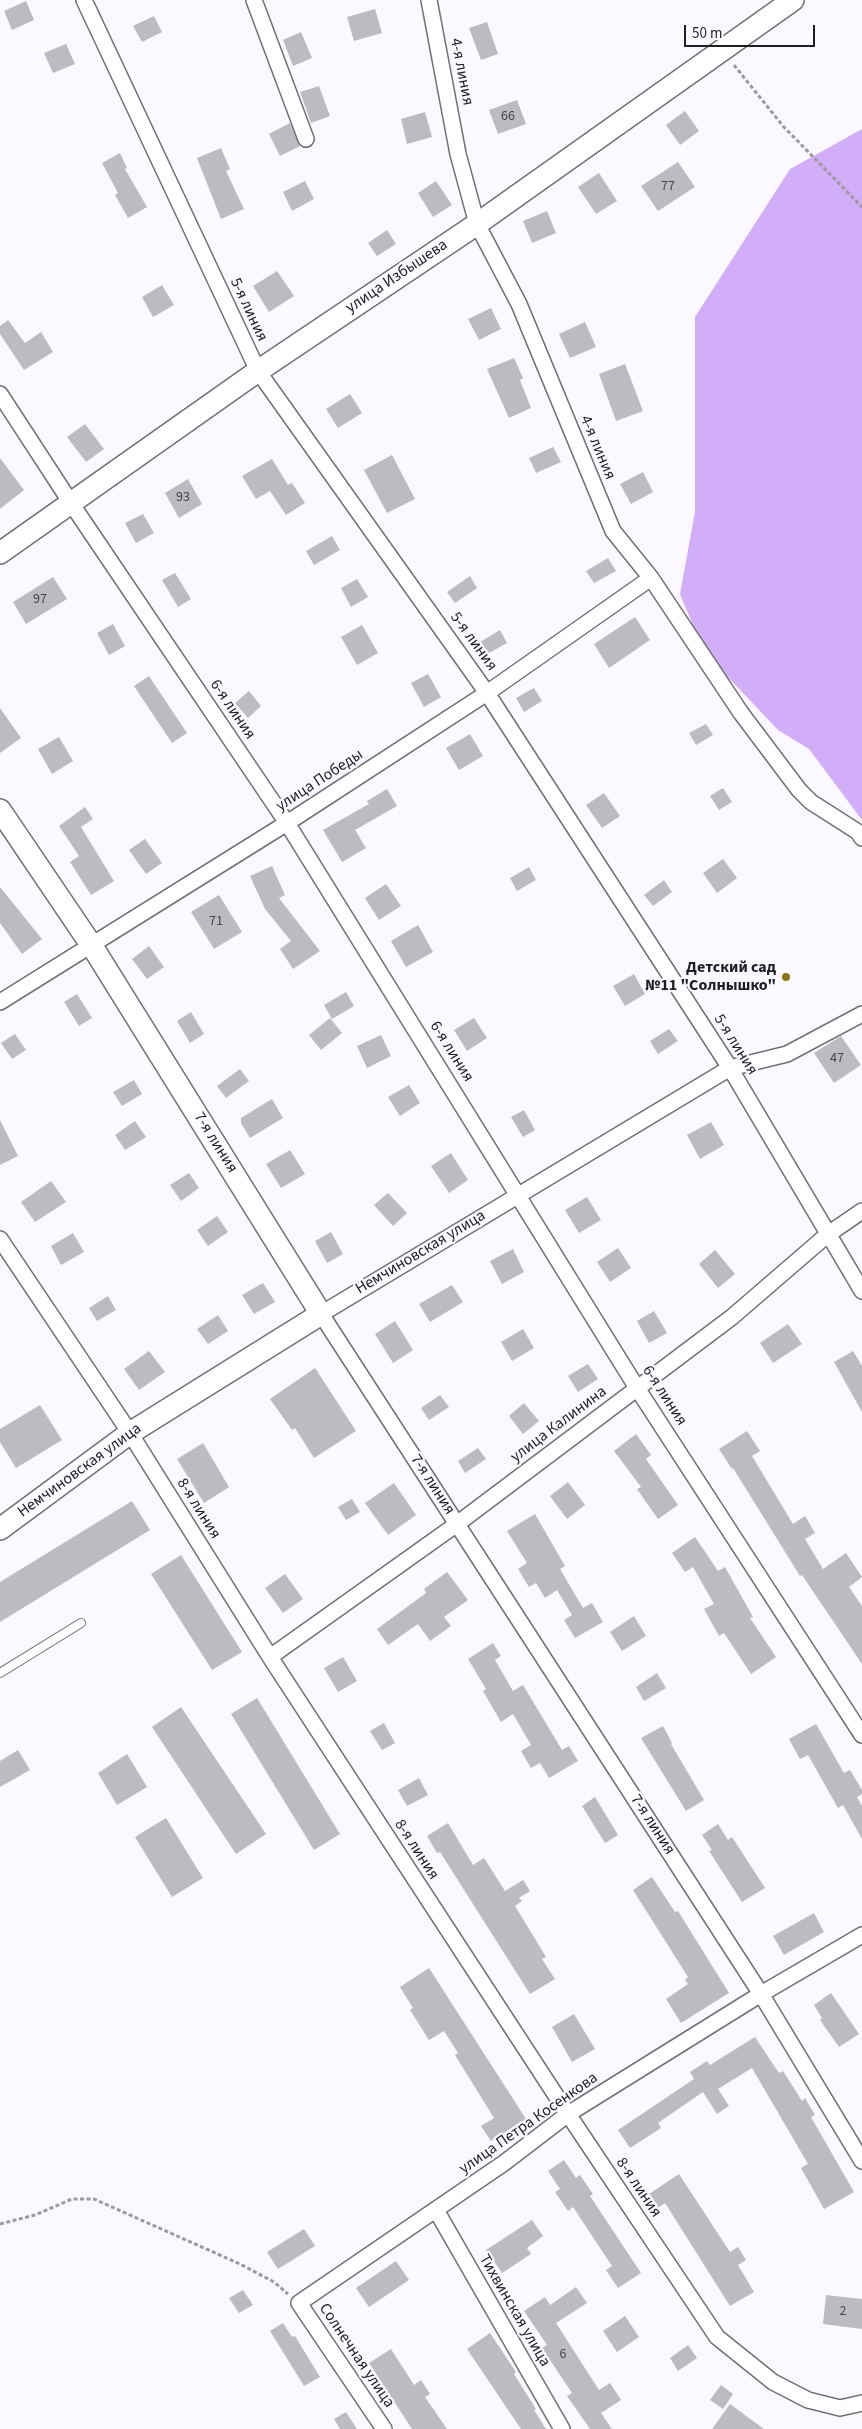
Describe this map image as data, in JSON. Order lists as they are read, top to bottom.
{
  "streets": {
    "main road": ["улица Избышева", "7-я линия", "Немчиновская улица"],
    "street": [
      "4-я линия",
      "5-я линия",
      "6-я линия",
      "улица Победы",
      "улица Калинина",
      "8-я линия",
      "улица Петра Косенкова",
      "Тихвинская улица",
      "Солнечная улица"
    ]
  },
  "crossings": [
    ["4-я линия", "улица Избышева"],
    ["4-я линия", "улица Победы"],
    ["улица Избышева", "5-я линия"],
    ["улица Избышева", "6-я линия"],
    ["5-я линия", "улица Победы"],
    ["5-я линия", "Немчиновская улица"],
    ["5-я линия", "улица Калинина"],
    ["6-я линия", "улица Победы"],
    ["6-я линия", "Немчиновская улица"],
    ["6-я линия", "улица Калинина"],
    ["улица Победы", "7-я линия"],
    ["7-я линия", "Немчиновская улица"],
    ["7-я линия", "улица Калинина"],
    ["7-я линия", "улица Петра Косенкова"],
    ["Немчиновская улица", "8-я линия"],
    ["улица Калинина", "8-я линия"],
    ["8-я линия", "улица Петра Косенкова"],
    ["улица Петра Косенкова", "Тихвинская улица"],
    ["улица Петра Косенкова", "Солнечная улица"]
  ],
  "places": ["Детский сад №11 \"Солнышко\""],
  "house_numbers": [
    "66",
    "77",
    "93",
    "97",
    "71",
    "47",
    "2",
    "6"
  ],
  "scale_bar": "50 m"
}
